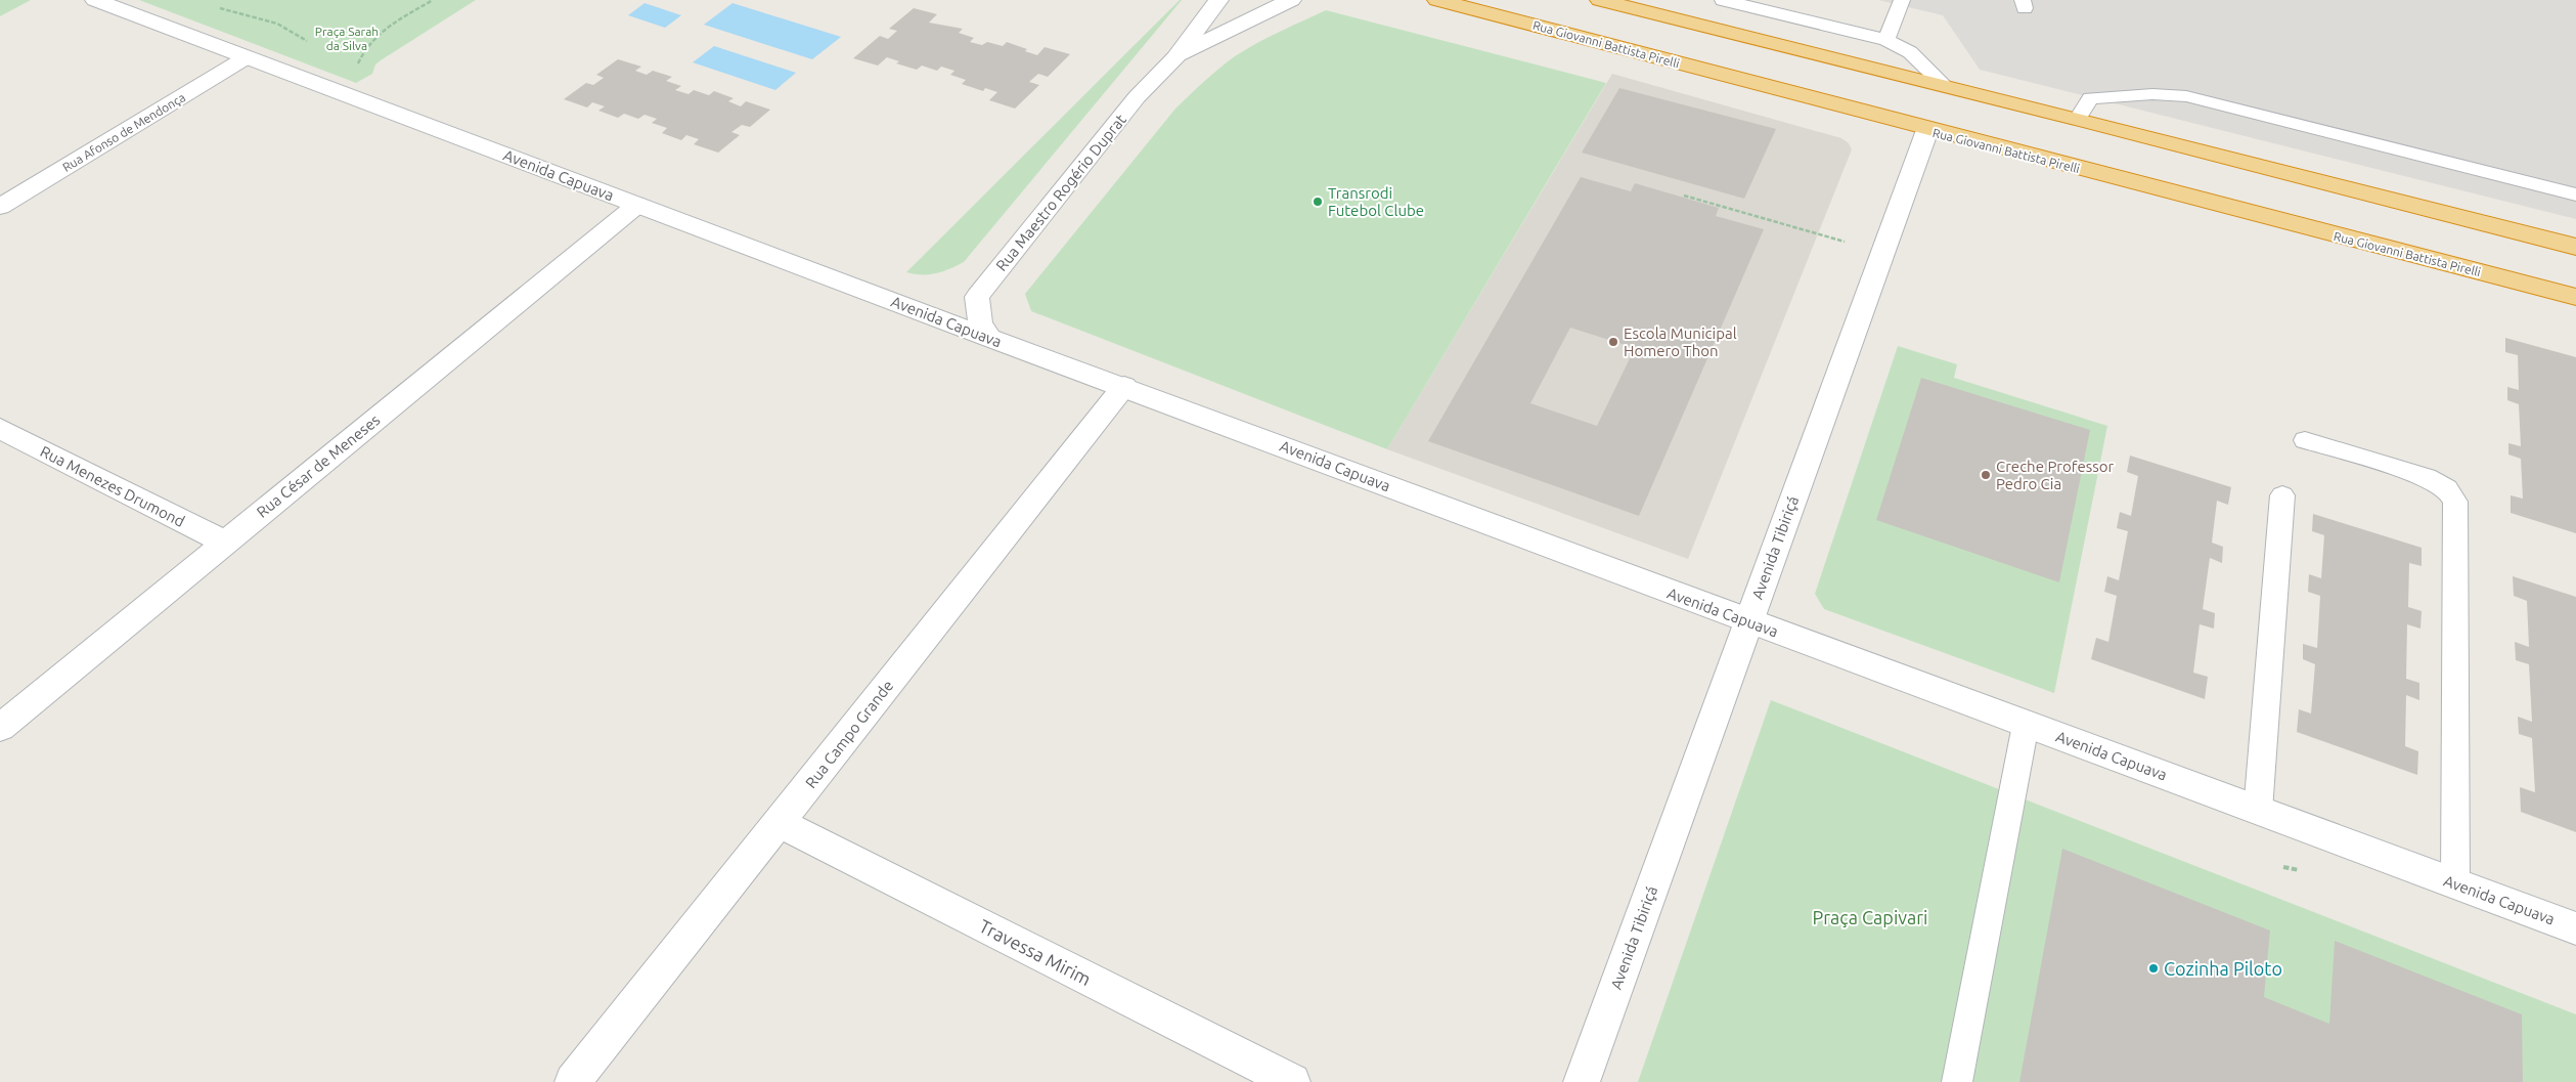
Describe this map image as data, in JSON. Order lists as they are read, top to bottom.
{
  "streets": {
    "highway": ["Rua Giovanni Battista Pirelli"],
    "street": [
      "Rua Afonso de Mendonça",
      "Avenida Capuava",
      "Rua Maestro Rogério Duprat",
      "Rua César de Meneses",
      "Rua Menezes Drumond",
      "Avenida Tibiriçá",
      "Rua Campo Grande",
      "Travessa Mirim"
    ]
  },
  "crossings": [
    ["Rua Giovanni Battista Pirelli", "Avenida Tibiriçá"],
    ["Rua Afonso de Mendonça", "Avenida Capuava"],
    ["Avenida Capuava", "Rua César de Meneses"],
    ["Avenida Capuava", "Avenida Tibiriçá"],
    ["Avenida Capuava", "Rua Campo Grande"],
    ["Rua César de Meneses", "Rua Menezes Drumond"],
    ["Rua Campo Grande", "Travessa Mirim"]
  ],
  "parks": ["Praça Sarah da Silva", "Praça Capivari"],
  "places": [
    "Transrodi Futebol Clube",
    "Escola Municipal Homero Thon",
    "Creche Professor Pedro Cia",
    "Cozinha Piloto"
  ]
}
